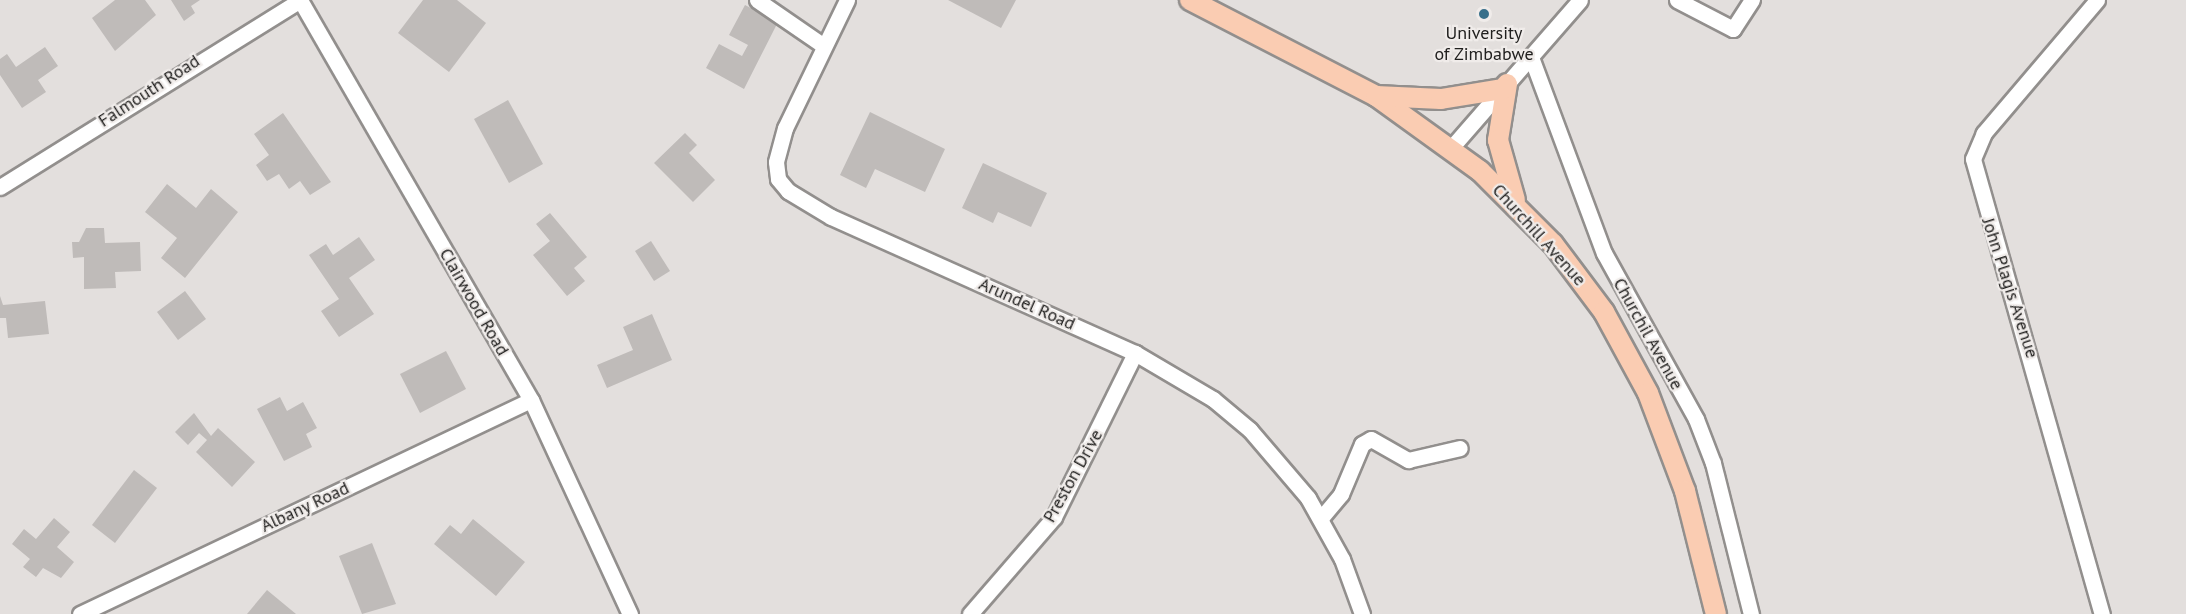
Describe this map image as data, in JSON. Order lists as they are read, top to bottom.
{
  "streets": {
    "main road": ["Churchill Avenue"],
    "street": [
      "Falmouth Road",
      "John Plagis Avenue",
      "Clairwood Road",
      "Arundel Road",
      "Churchil Avenue",
      "Preston Drive",
      "Albany Road"
    ]
  },
  "crossings": [
    ["Falmouth Road", "Clairwood Road"],
    ["Clairwood Road", "Albany Road"],
    ["Arundel Road", "Preston Drive"]
  ],
  "places": ["University of Zimbabwe"]
}
